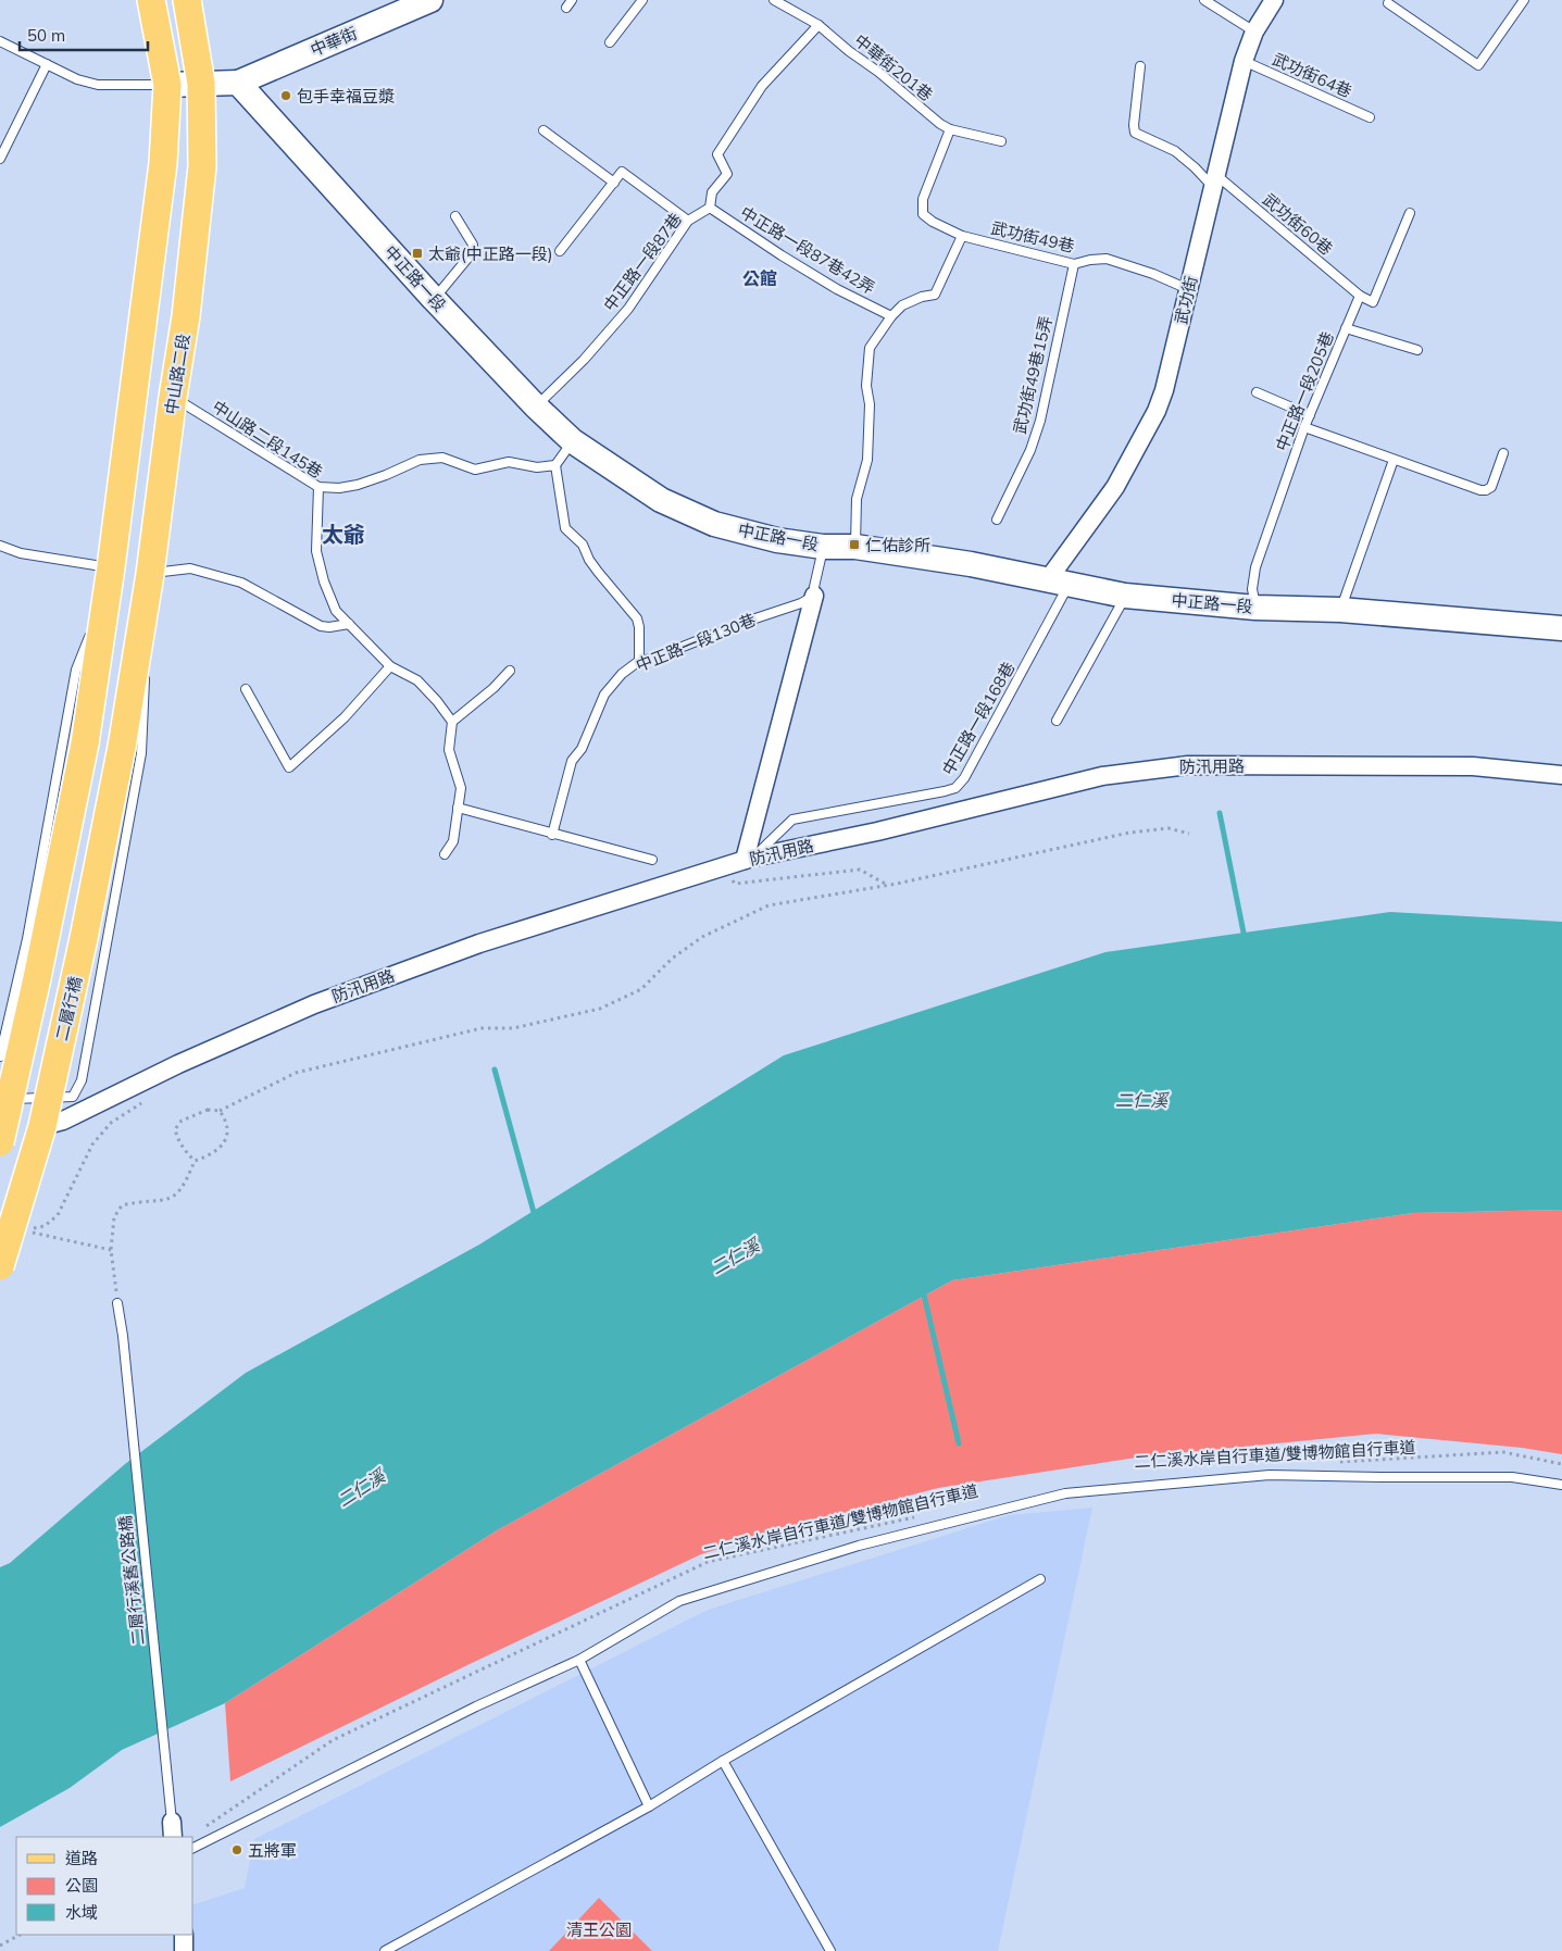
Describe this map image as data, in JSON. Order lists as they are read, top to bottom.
{
  "streets": {
    "main road": ["中山路二段", "二層行橋"],
    "street": [
      "中華街",
      "中正路一段",
      "武功街",
      "防汛用路"
    ],
    "lane": [
      "中華街201巷",
      "武功街64巷",
      "武功街60巷",
      "武功街49巷",
      "中正路一段87巷42弄",
      "中正路一段87巷",
      "武功街49巷15弄",
      "中正路一段205巷",
      "中山路二段145巷",
      "中正路一段130巷",
      "中正路一段168巷",
      "二層行溪舊公路橋"
    ],
    "path": ["二仁溪水岸自行車道/雙博物館自行車道"]
  },
  "crossings": [
    ["中華街", "中正路一段"],
    ["中華街201巷", "武功街49巷"],
    ["武功街64巷", "武功街"],
    ["武功街60巷", "武功街"],
    ["武功街60巷", "中正路一段205巷"],
    ["武功街49巷", "武功街"],
    ["武功街49巷", "武功街49巷15弄"],
    ["中正路一段87巷42弄", "中正路一段87巷"],
    ["中正路一段87巷", "中正路一段"],
    ["中正路一段", "武功街"],
    ["中正路一段", "中正路一段205巷"],
    ["中正路一段", "中正路一段168巷"],
    ["武功街", "中正路一段168巷"],
    ["中山路二段", "中山路二段145巷"],
    ["中山路二段", "二層行橋"],
    ["中正路一段168巷", "防汛用路"],
    ["防汛用路", "二層行橋"]
  ],
  "districts": ["公館", "太爺"],
  "water": ["二仁溪"],
  "parks": ["清王公園"],
  "places": {
    "other": ["包手幸福豆漿", "五將軍"],
    "transit": ["太爺(中正路一段)", "仁佑診所"]
  },
  "legend": ["道路", "公園", "水域"],
  "scale_bar": "50 m"
}
